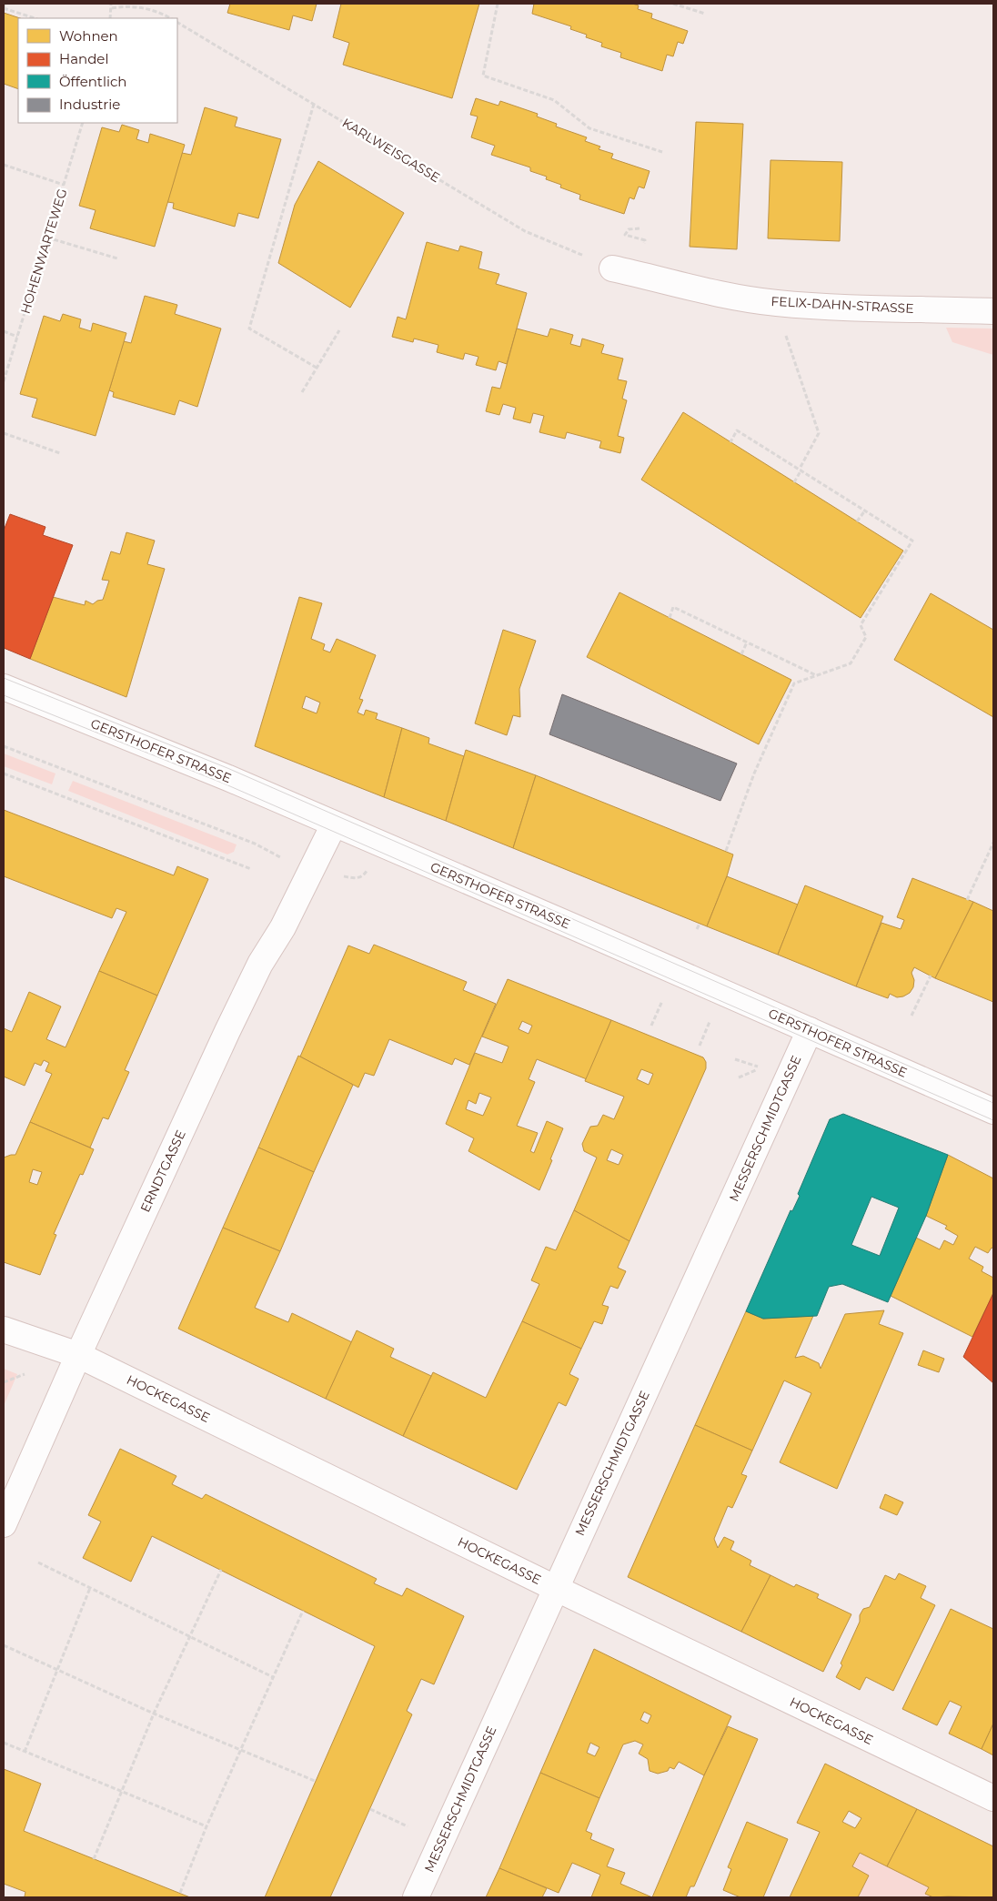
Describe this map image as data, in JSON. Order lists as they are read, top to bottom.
{
  "streets": {
    "street": [
      "FELIX-DAHN-STRASSE",
      "GERSTHOFER STRASSE",
      "MESSERSCHMIDTGASSE",
      "ERNDTGASSE",
      "HOCKEGASSE"
    ],
    "path": ["KARLWEISGASSE", "HOHENWARTEWEG"]
  },
  "crossings": [
    ["KARLWEISGASSE", "FELIX-DAHN-STRASSE"],
    ["GERSTHOFER STRASSE", "MESSERSCHMIDTGASSE"],
    ["GERSTHOFER STRASSE", "ERNDTGASSE"],
    ["MESSERSCHMIDTGASSE", "HOCKEGASSE"],
    ["ERNDTGASSE", "HOCKEGASSE"]
  ],
  "legend": [
    "Wohnen",
    "Handel",
    "Öffentlich",
    "Industrie"
  ]
}
